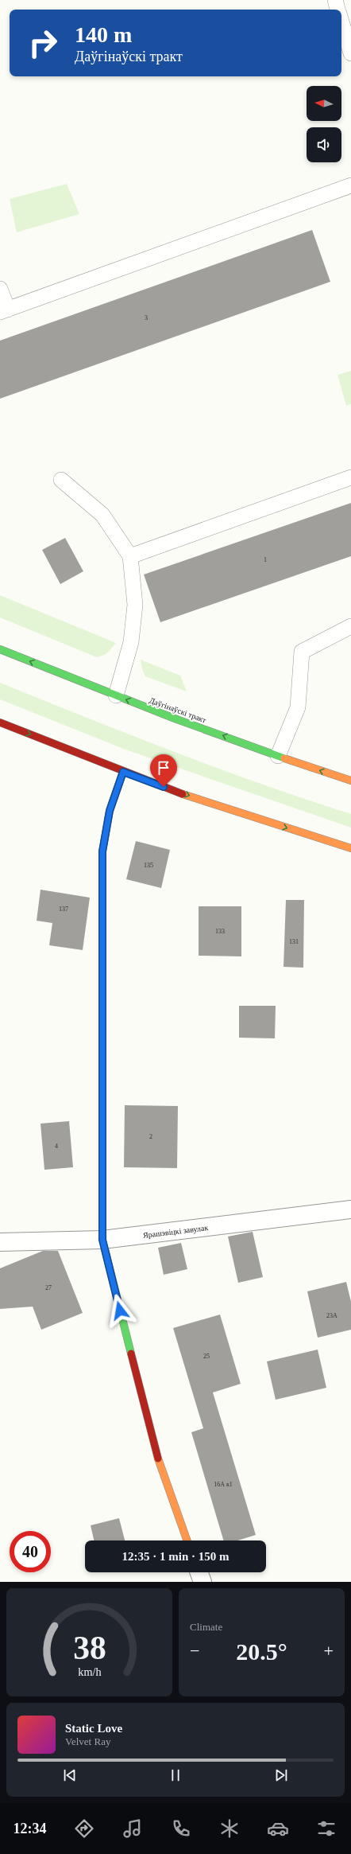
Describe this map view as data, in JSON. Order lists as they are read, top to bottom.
{
  "streets": {
    "street": ["Даўгінаўскі тракт", "Ярашэвіцкі завулак"]
  },
  "one_way": ["Даўгінаўскі тракт"],
  "house_numbers": [
    "3",
    "1",
    "135",
    "137",
    "133",
    "131",
    "2",
    "4",
    "27",
    "23А",
    "25",
    "16А к1"
  ],
  "north": "left",
  "page": {
    "turn": ["140 m", "Даўгінаўскі тракт"],
    "limit": "40",
    "trip": "12:35 · 1 min · 150 m",
    "tile": "Climate",
    "heat": ["−", "20.5°", "+"],
    "song": ["Static Love", "Velvet Ray"],
    "tabs": "12:34",
    "gauge": ["38", "km/h"]
  }
}
